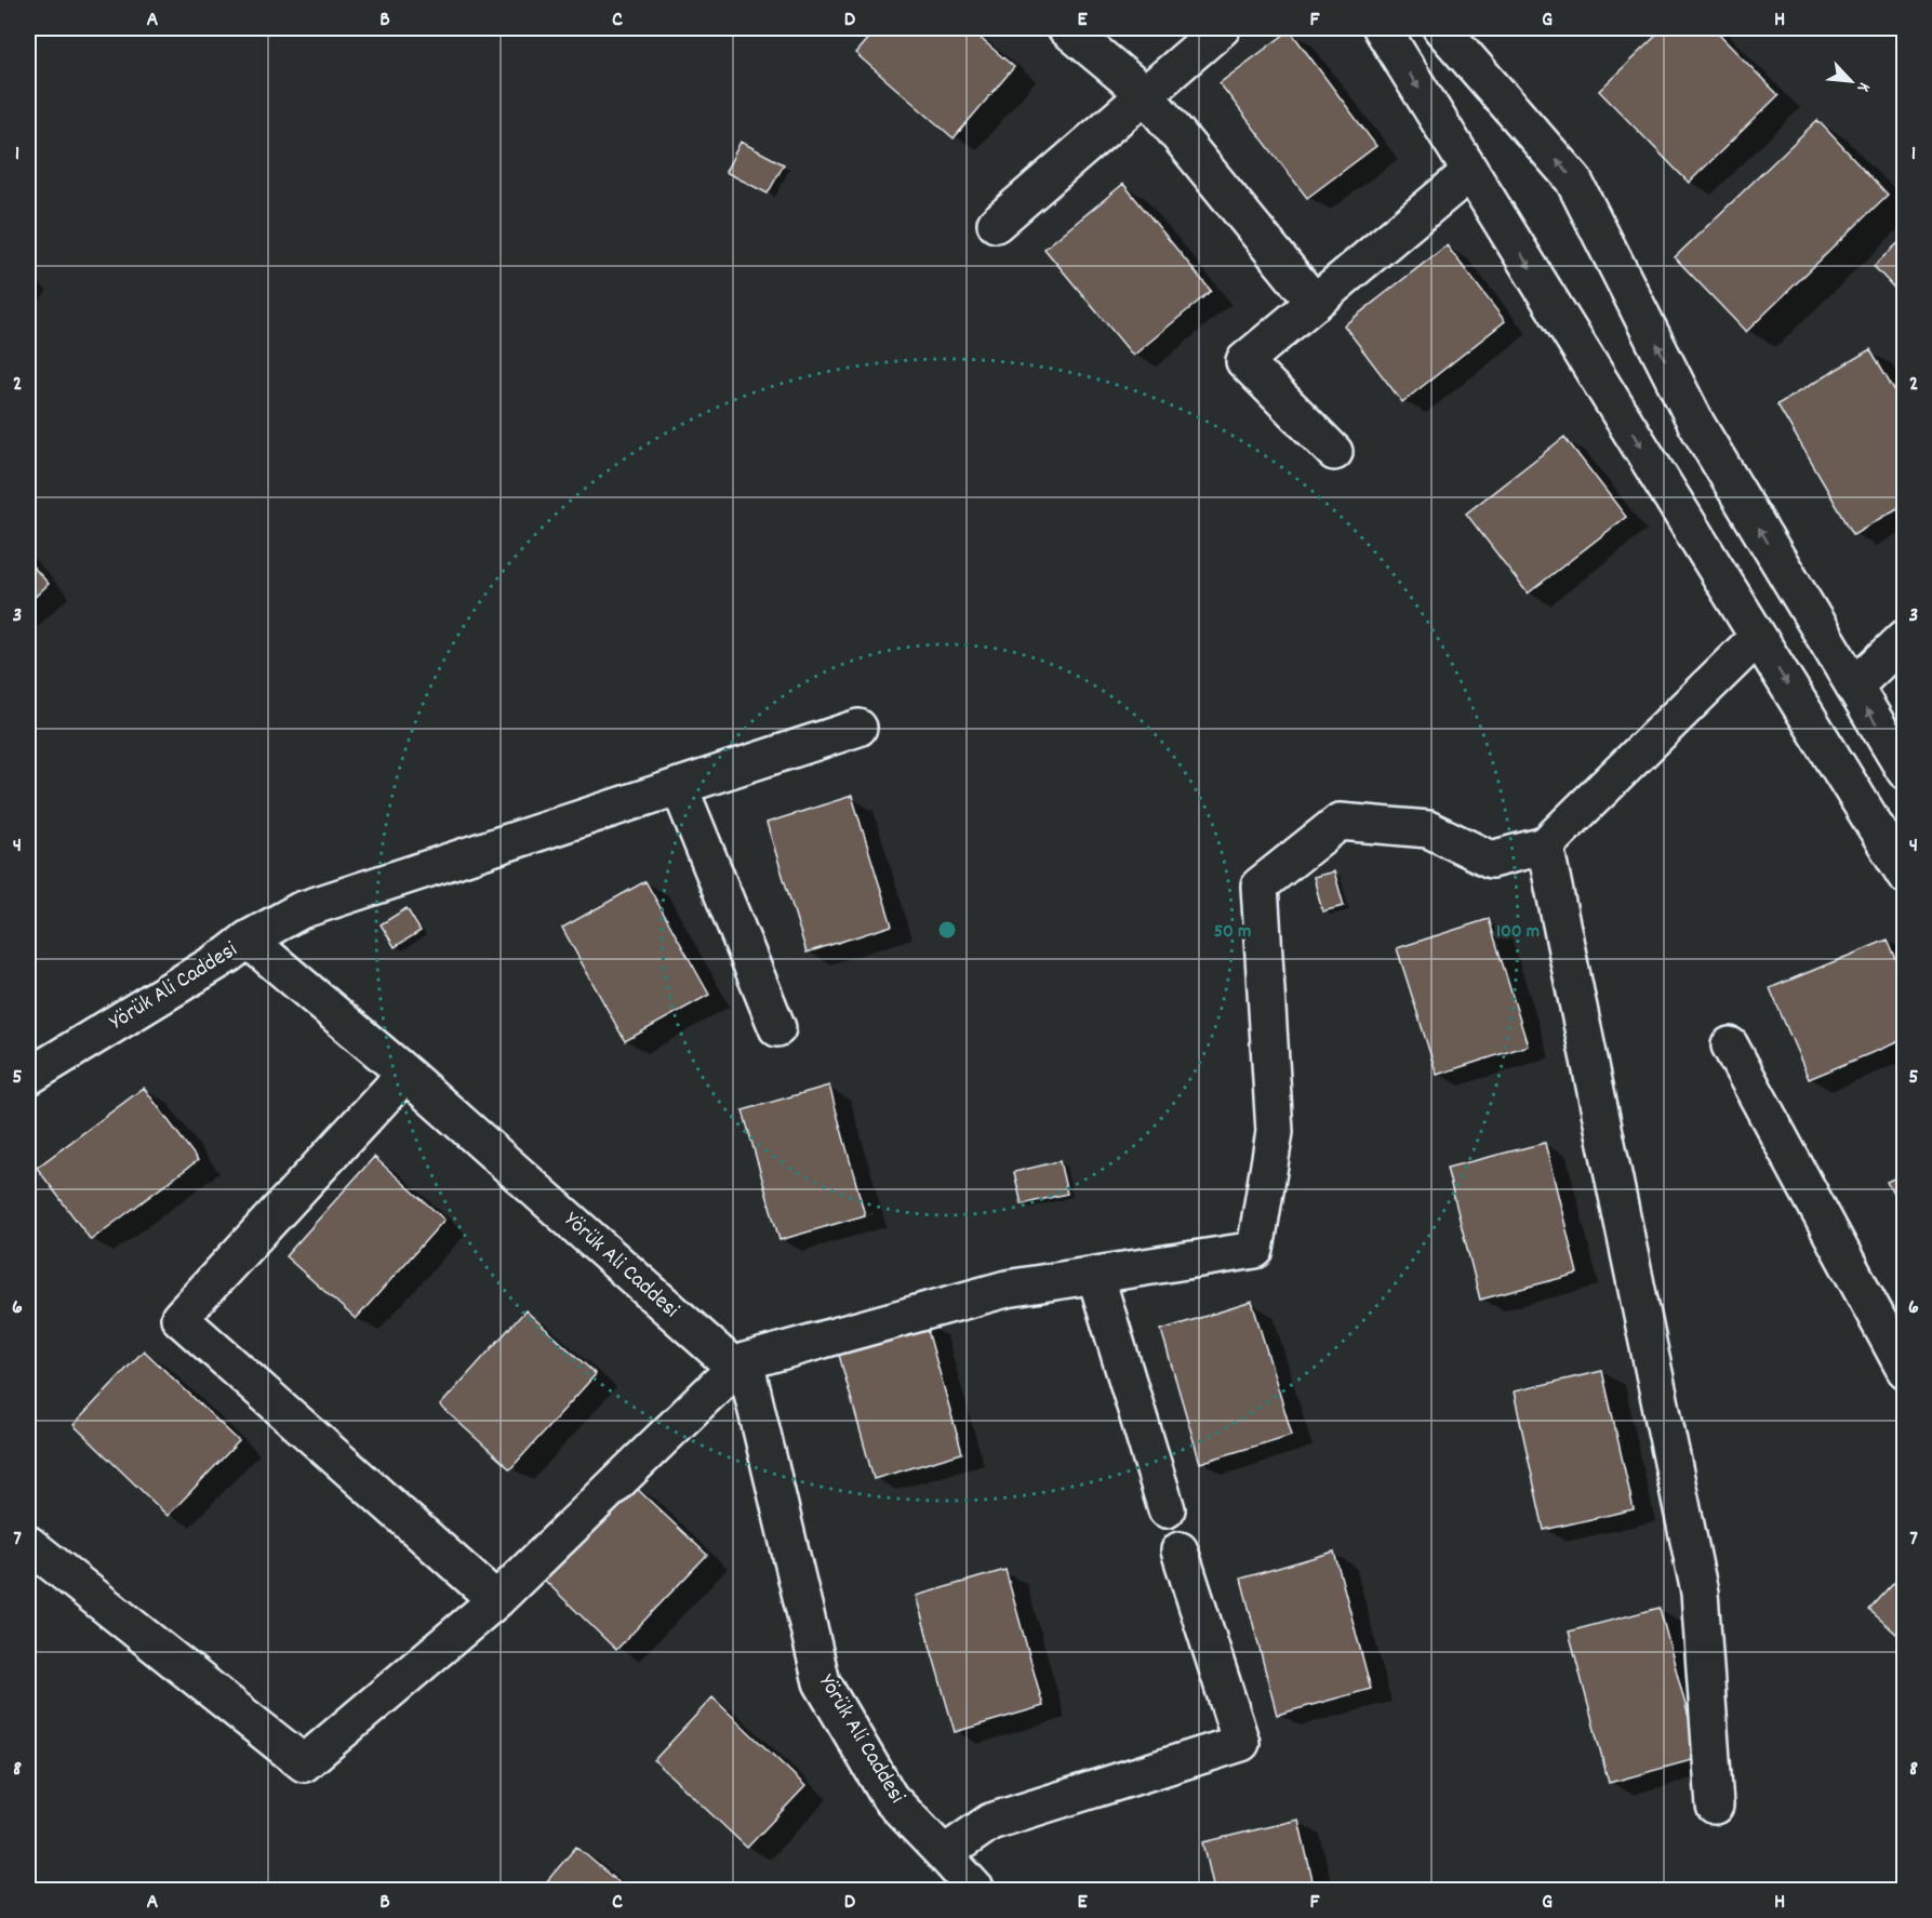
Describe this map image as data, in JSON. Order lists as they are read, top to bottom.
{
  "streets": {
    "street": ["Yörük Ali Caddesi"]
  },
  "north": "bottom right",
  "grid": {
    "columns": [
      "A",
      "B",
      "C",
      "D",
      "E",
      "F",
      "G",
      "H"
    ],
    "rows": [
      "1",
      "2",
      "3",
      "4",
      "5",
      "6",
      "7",
      "8"
    ]
  },
  "rings": ["50 m", "100 m"]
}
